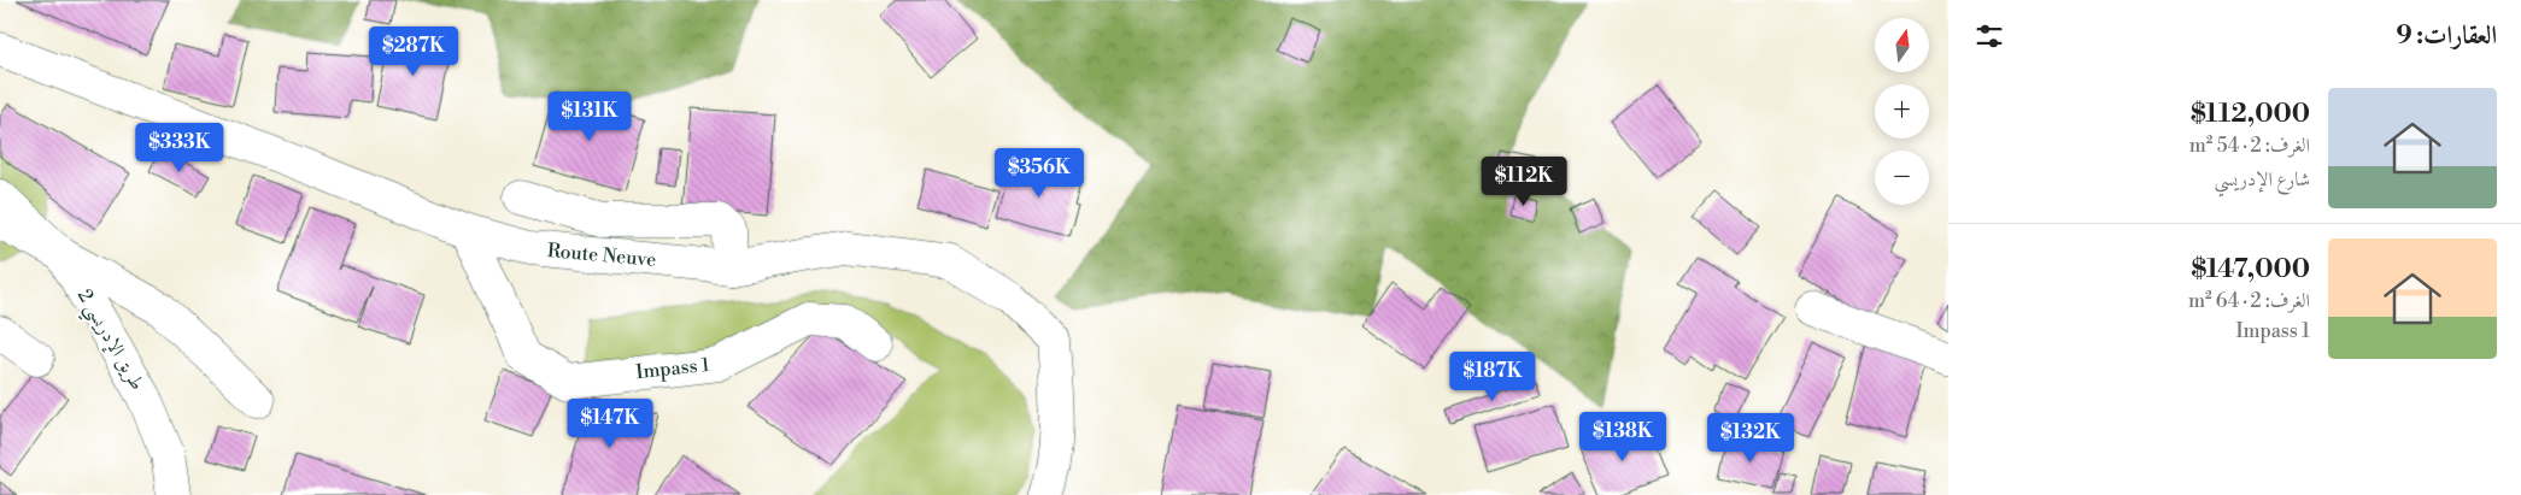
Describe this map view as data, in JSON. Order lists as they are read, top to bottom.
{
  "streets": {
    "street": ["Route Neuve", "طريق الإدريسي 2", "Impass 1"]
  },
  "crossings": [
    ["Route Neuve", "Impass 1"]
  ],
  "north": "top",
  "page": {
    "heading": "العقارات: 9",
    "map_buttons": ["+", "−"],
    "price": [
      "$287K",
      "$131K",
      "$333K",
      "$356K",
      "$112K",
      "$187K",
      "$147K",
      "$138K",
      "$132K"
    ],
    "list": [
      {
        "name": "$112,000",
        "note": "الغرف: 2 · 54 m² · شارع الإدريسي"
      },
      {
        "name": "$147,000",
        "note": "الغرف: 2 · 64 m² · Impass 1"
      }
    ]
  }
}
